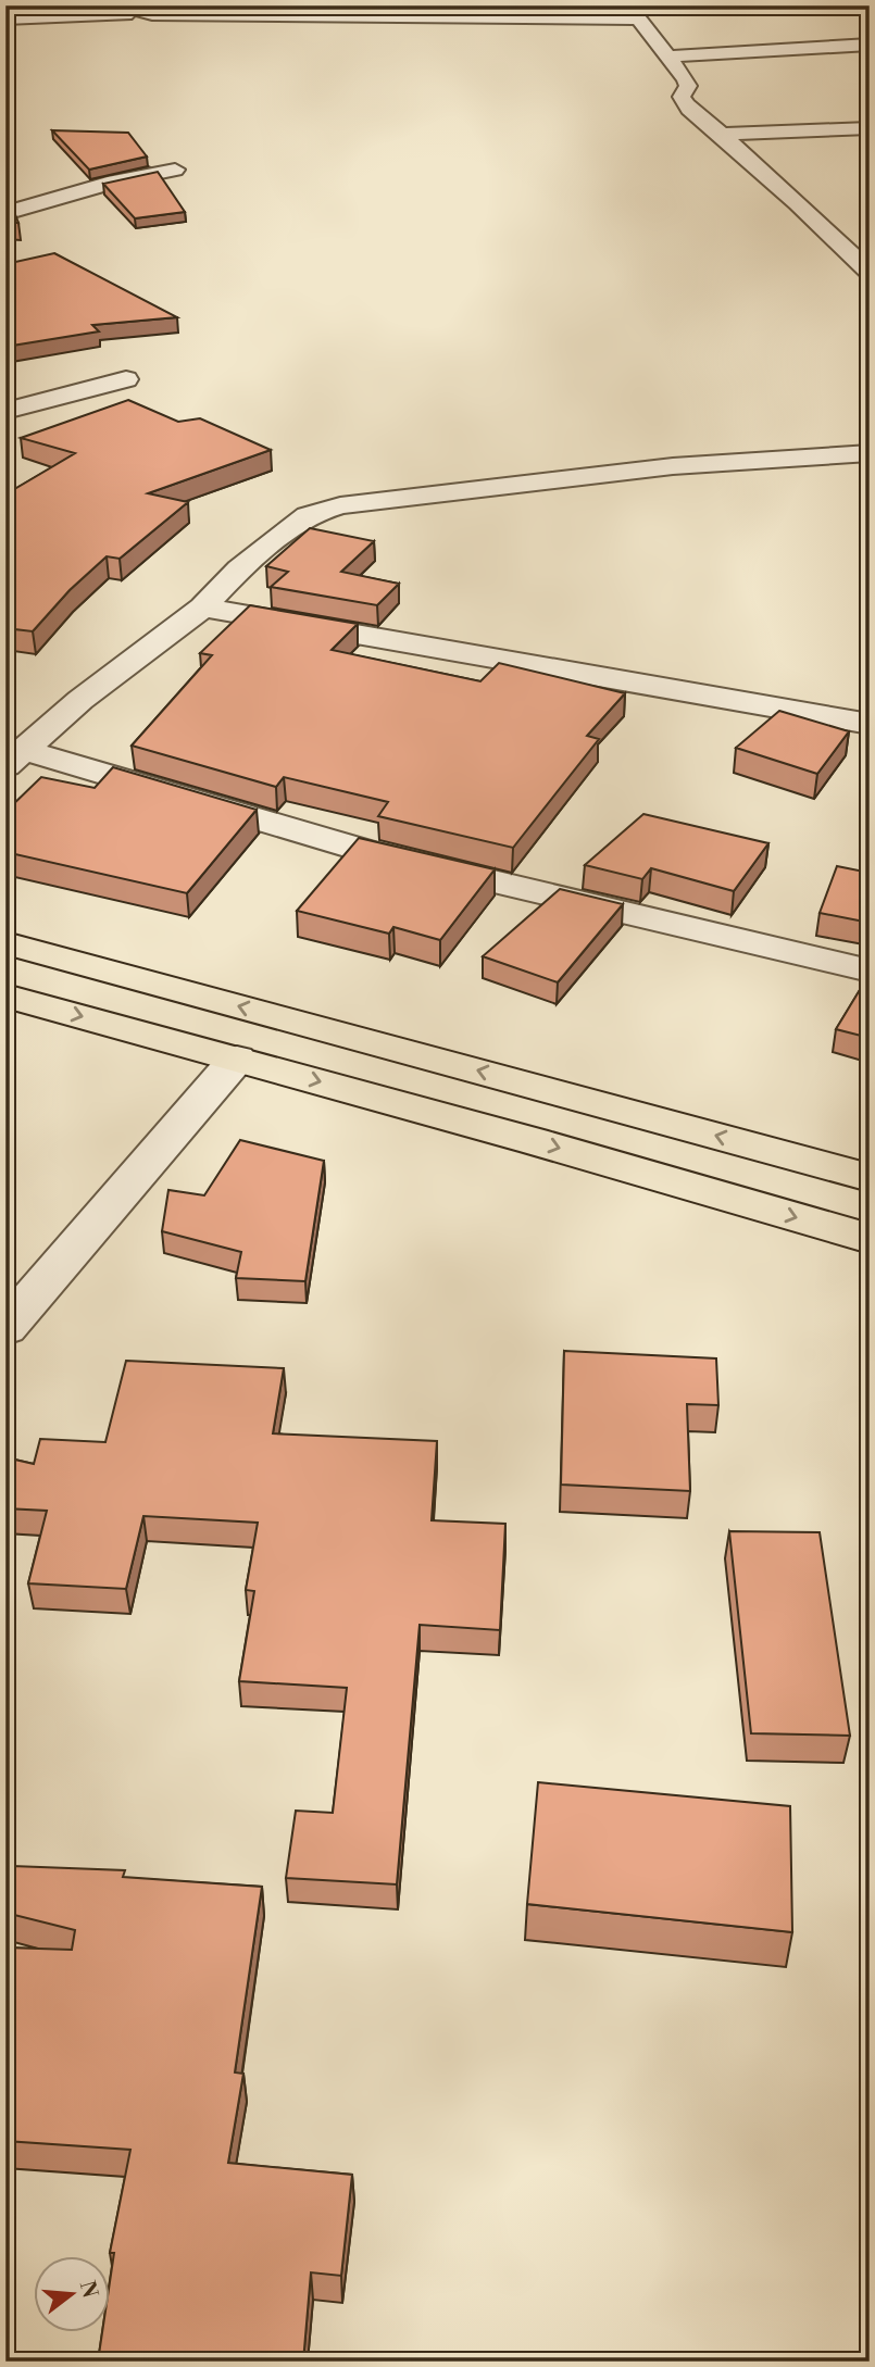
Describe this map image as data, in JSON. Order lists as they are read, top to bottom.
{
  "north": "right"
}
